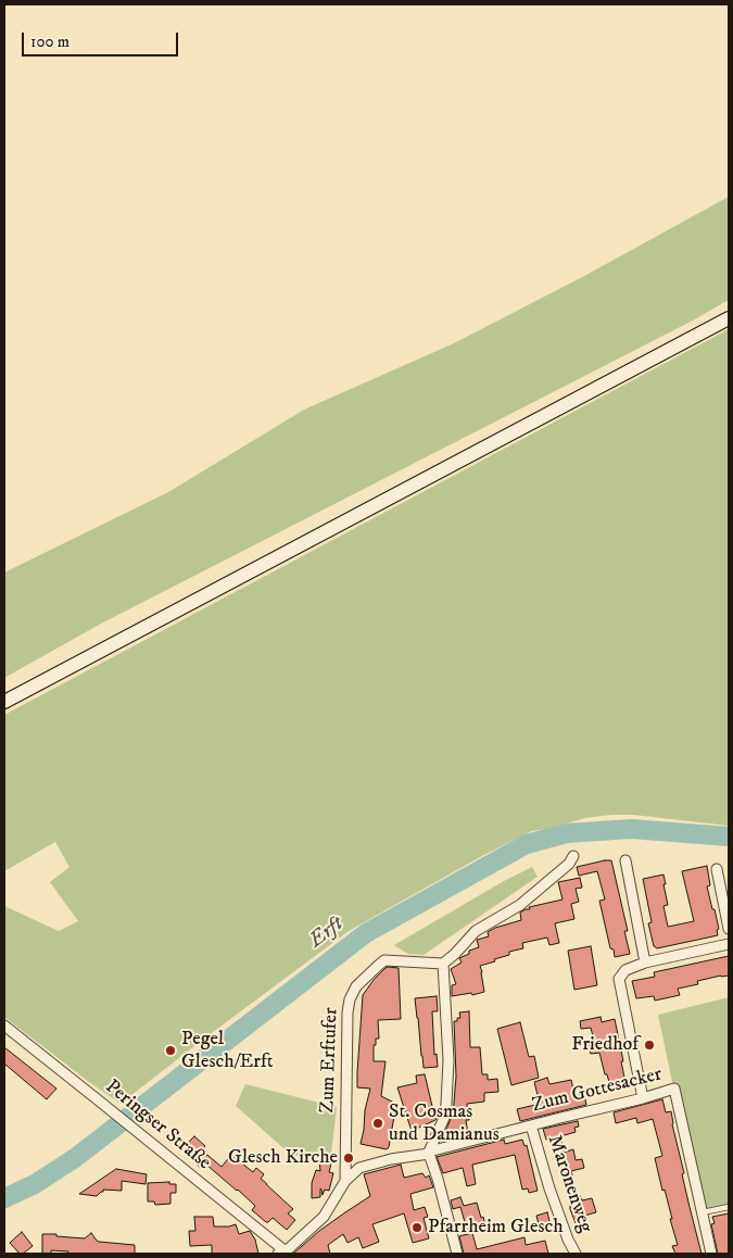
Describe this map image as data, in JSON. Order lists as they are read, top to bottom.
{
  "streets": {
    "street": [
      "Zum Erftufer",
      "Zum Gottesacker",
      "Peringser Straße",
      "Maronenweg"
    ]
  },
  "crossings": [
    ["Zum Erftufer", "Zum Gottesacker"],
    ["Zum Gottesacker", "Maronenweg"]
  ],
  "water": ["Erft"],
  "places": [
    "Friedhof",
    "Pegel Glesch/Erft",
    "St. Cosmas und Damianus",
    "Glesch Kirche",
    "Pfarrheim Glesch"
  ],
  "scale_bar": "100 m"
}
